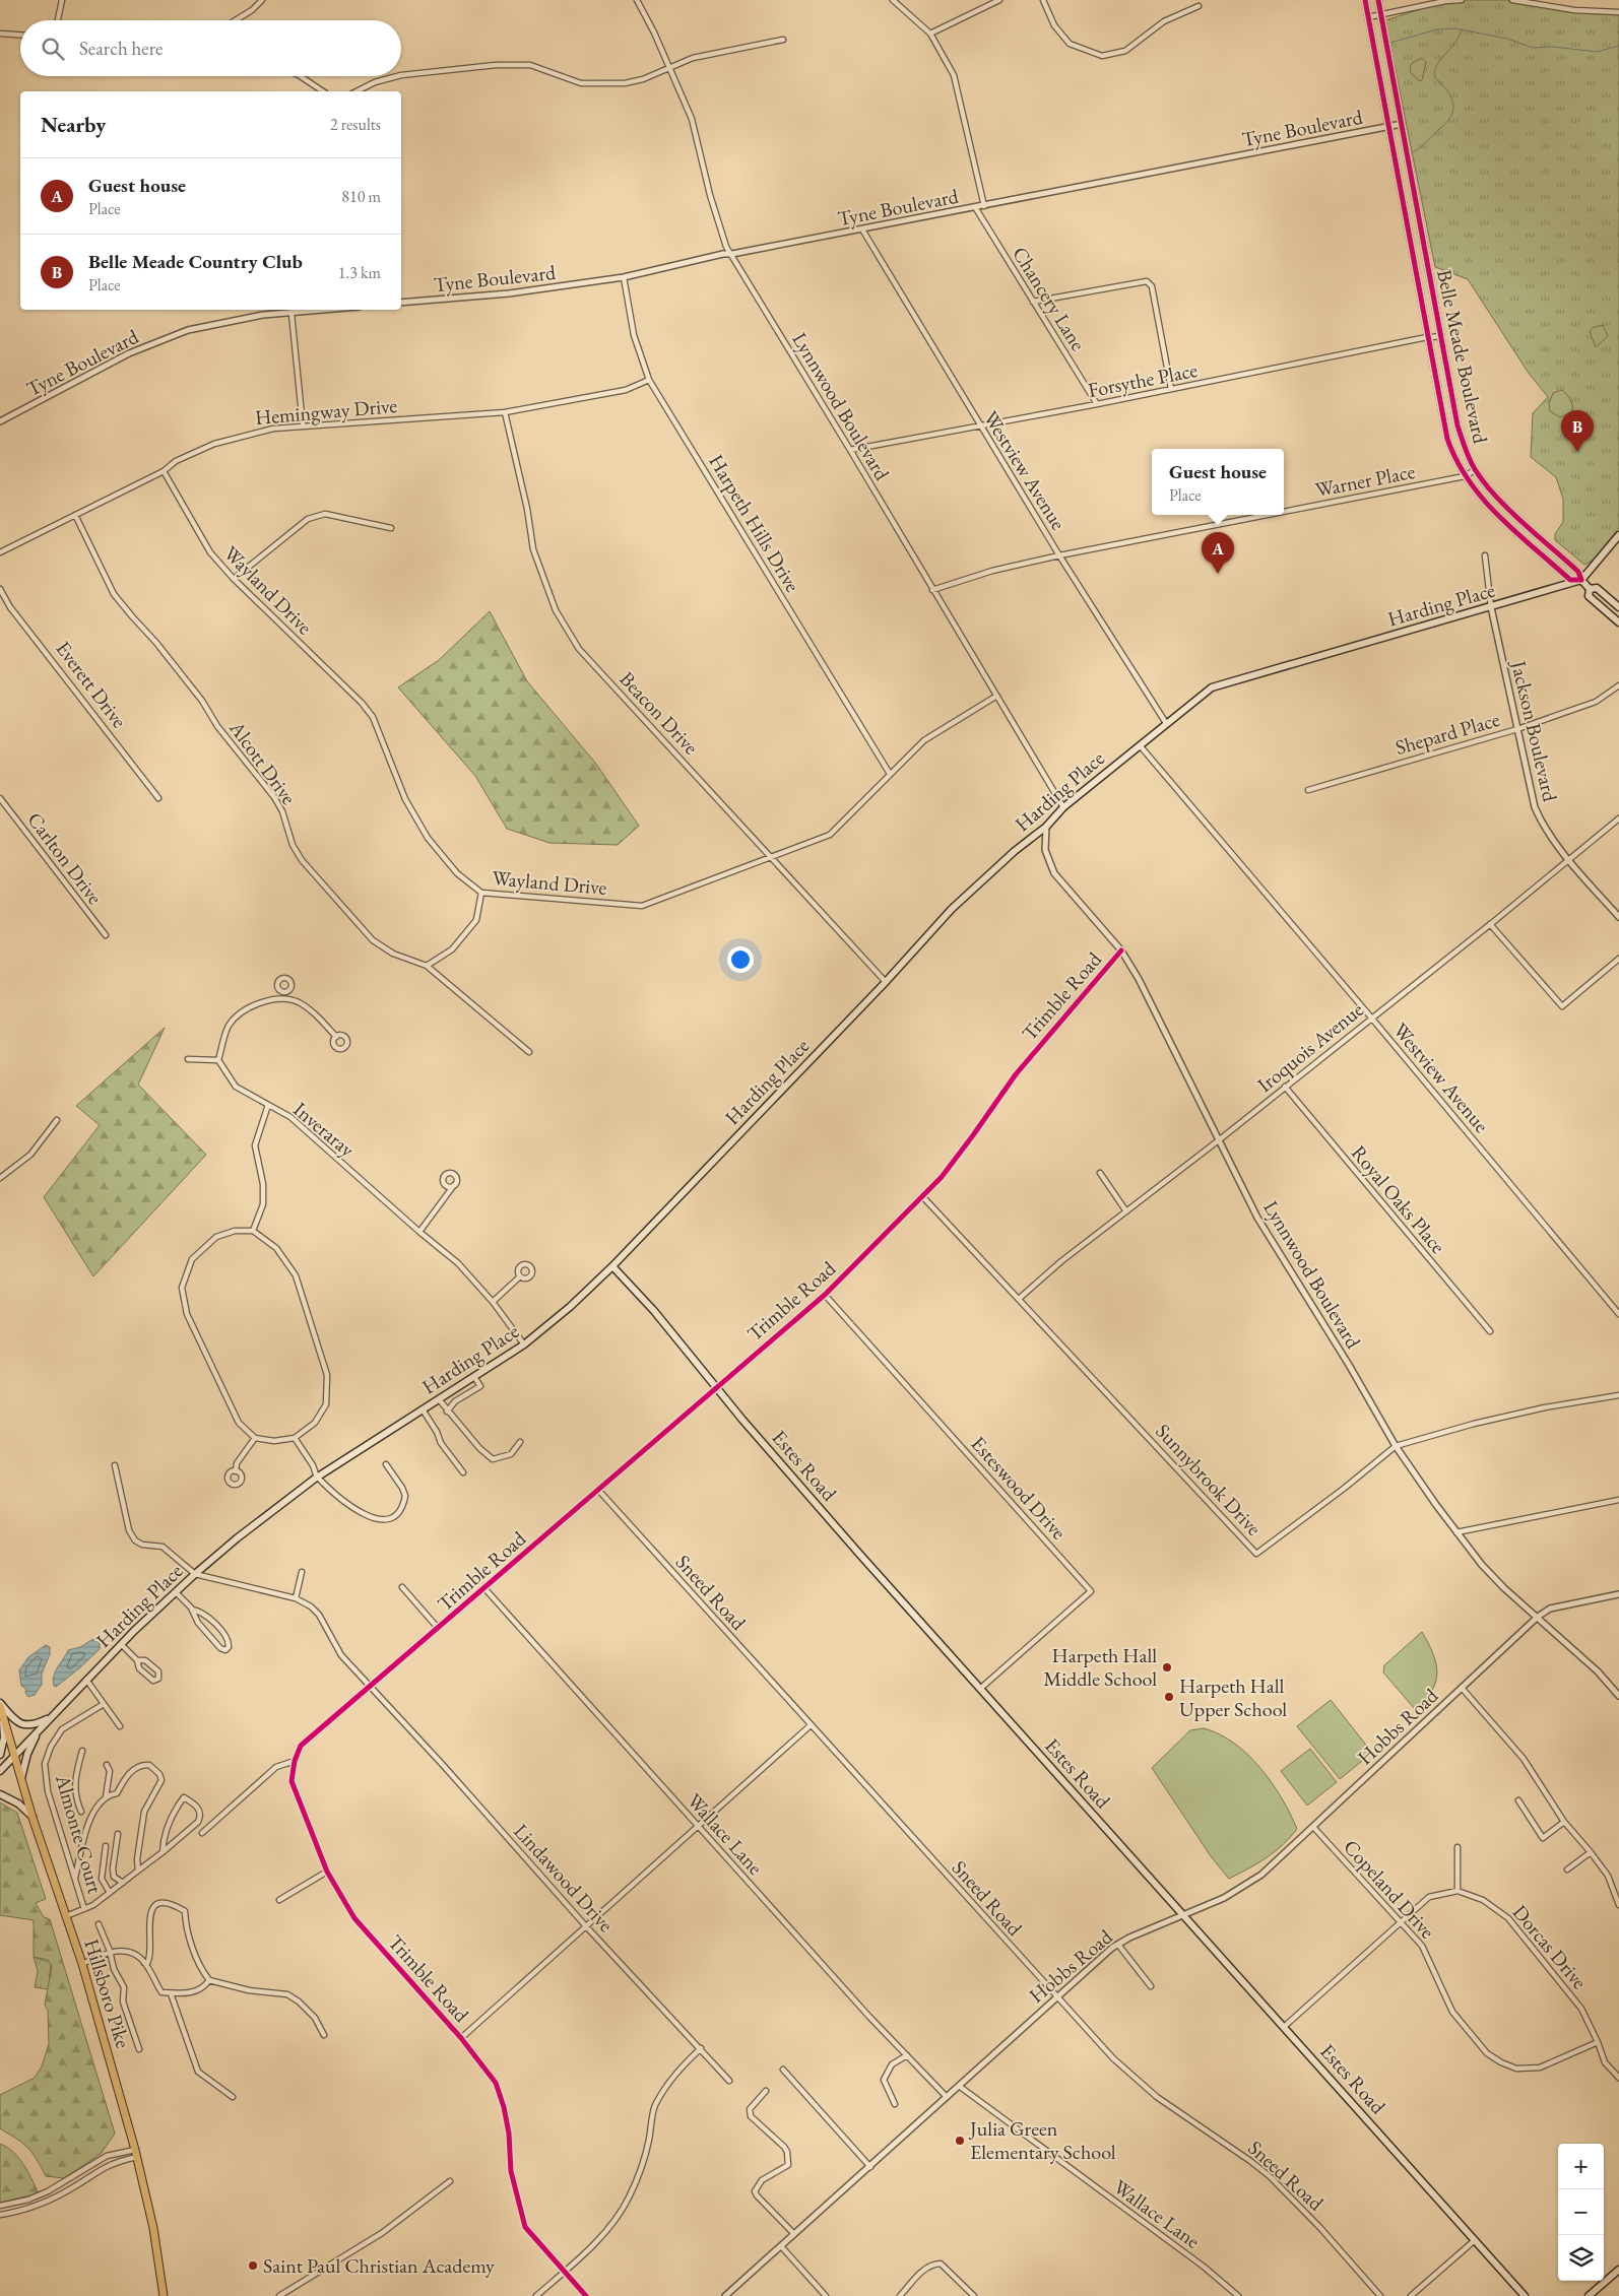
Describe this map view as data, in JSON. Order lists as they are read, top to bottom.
{
  "streets": {
    "main road": [
      "Belle Meade Boulevard",
      "Harding Place",
      "Estes Road",
      "Hillsboro Pike"
    ],
    "street": [
      "Tyne Boulevard",
      "Chancery Lane",
      "Forsythe Place",
      "Lynnwood Boulevard",
      "Hemingway Drive",
      "Westview Avenue",
      "Warner Place",
      "Harpeth Hills Drive",
      "Wayland Drive",
      "Everett Drive",
      "Beacon Drive",
      "Jackson Boulevard",
      "Shepard Place",
      "Alcott Drive",
      "Carlton Drive",
      "Trimble Road",
      "Iroquois Avenue",
      "Inveraray",
      "Royal Oaks Place",
      "Sunnybrook Drive",
      "Esteswood Drive",
      "Sneed Road",
      "Hobbs Road",
      "Almonte Court",
      "Wallace Lane",
      "Lindawood Drive",
      "Copeland Drive",
      "Dorcas Drive"
    ]
  },
  "crossings": [
    ["Tyne Boulevard", "Chancery Lane"],
    ["Tyne Boulevard", "Belle Meade Boulevard"],
    ["Tyne Boulevard", "Lynnwood Boulevard"],
    ["Tyne Boulevard", "Westview Avenue"],
    ["Tyne Boulevard", "Harpeth Hills Drive"],
    ["Chancery Lane", "Forsythe Place"],
    ["Belle Meade Boulevard", "Forsythe Place"],
    ["Belle Meade Boulevard", "Warner Place"],
    ["Belle Meade Boulevard", "Harding Place"],
    ["Forsythe Place", "Lynnwood Boulevard"],
    ["Forsythe Place", "Westview Avenue"],
    ["Lynnwood Boulevard", "Warner Place"],
    ["Lynnwood Boulevard", "Wayland Drive"],
    ["Lynnwood Boulevard", "Harding Place"],
    ["Lynnwood Boulevard", "Trimble Road"],
    ["Lynnwood Boulevard", "Iroquois Avenue"],
    ["Lynnwood Boulevard", "Sunnybrook Drive"],
    ["Lynnwood Boulevard", "Hobbs Road"],
    ["Hemingway Drive", "Harpeth Hills Drive"],
    ["Hemingway Drive", "Wayland Drive"],
    ["Hemingway Drive", "Beacon Drive"],
    ["Hemingway Drive", "Alcott Drive"],
    ["Westview Avenue", "Warner Place"],
    ["Westview Avenue", "Harding Place"],
    ["Westview Avenue", "Iroquois Avenue"],
    ["Harpeth Hills Drive", "Wayland Drive"],
    ["Wayland Drive", "Beacon Drive"],
    ["Harding Place", "Beacon Drive"],
    ["Harding Place", "Jackson Boulevard"],
    ["Harding Place", "Inveraray"],
    ["Harding Place", "Estes Road"],
    ["Harding Place", "Hillsboro Pike"],
    ["Jackson Boulevard", "Shepard Place"],
    ["Jackson Boulevard", "Iroquois Avenue"],
    ["Trimble Road", "Estes Road"],
    ["Trimble Road", "Sunnybrook Drive"],
    ["Trimble Road", "Esteswood Drive"],
    ["Trimble Road", "Sneed Road"],
    ["Trimble Road", "Wallace Lane"],
    ["Trimble Road", "Lindawood Drive"],
    ["Iroquois Avenue", "Royal Oaks Place"],
    ["Iroquois Avenue", "Sunnybrook Drive"],
    ["Estes Road", "Esteswood Drive"],
    ["Estes Road", "Hobbs Road"],
    ["Sneed Road", "Hobbs Road"],
    ["Hobbs Road", "Wallace Lane"],
    ["Hobbs Road", "Copeland Drive"],
    ["Copeland Drive", "Dorcas Drive"]
  ],
  "places": [
    "Harpeth Hall Middle School",
    "Harpeth Hall Upper School",
    "Julia Green Elementary School",
    "Saint Paul Christian Academy"
  ],
  "page": {
    "search": "Search here",
    "heading": ["Nearby", "2 results"],
    "list": [
      {
        "mark": "A",
        "name": "Guest house",
        "note": "Place",
        "value": "810 m"
      },
      {
        "mark": "B",
        "name": "Belle Meade Country Club",
        "note": "Place",
        "value": "1.3 km"
      }
    ],
    "pins": ["B", "A"],
    "popup": ["Guest house", "Place"],
    "map_buttons": ["+", "−"]
  }
}
